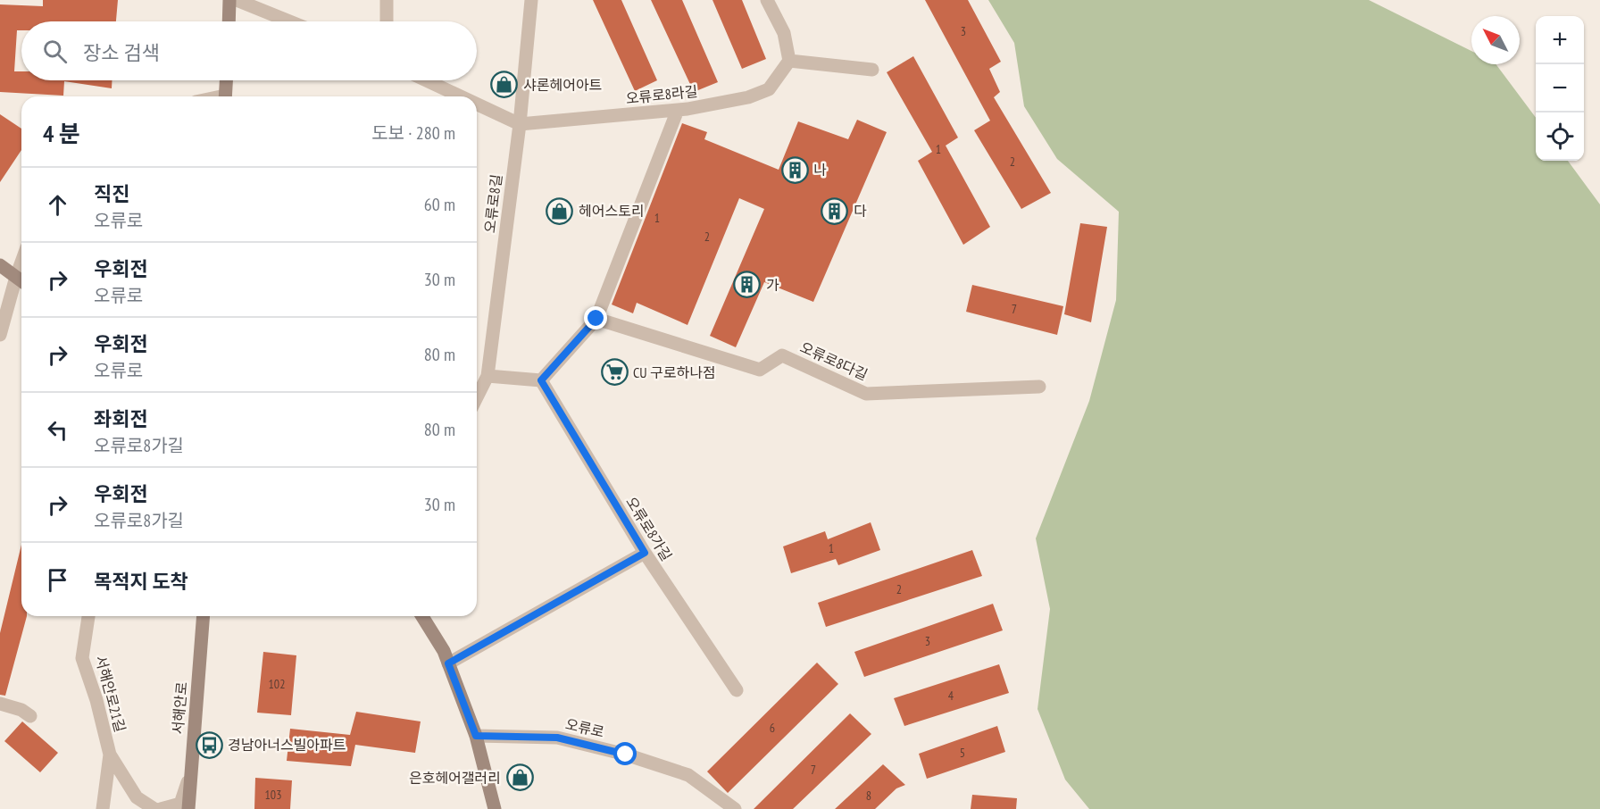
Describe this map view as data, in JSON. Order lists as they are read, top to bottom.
{
  "streets": {
    "main road": ["서해안로"],
    "street": [
      "오류로8라길",
      "오류로8길",
      "오류로8다길",
      "오류로8가길",
      "서해안로21길",
      "오류로"
    ]
  },
  "crossings": [
    ["오류로8라길", "오류로8길"]
  ],
  "places": {
    "shop": ["샤론헤어아트", "헤어스토리", "은호헤어갤러리"],
    "building": ["나", "다", "가"],
    "supermarket": ["CU 구로하나점"],
    "bus stop": ["경남아너스빌아파트"]
  },
  "house_numbers": [
    "3",
    "1",
    "2",
    "1",
    "2",
    "7",
    "1",
    "2",
    "3",
    "102",
    "4",
    "6",
    "5",
    "7",
    "103",
    "8"
  ],
  "north": "top left",
  "page": {
    "map_buttons": ["+", "−"],
    "search": "장소 검색",
    "heading": ["4 분", "도보 · 280 m"],
    "list": [
      ["직진", "오류로", "60 m"],
      ["우회전", "오류로", "30 m"],
      ["우회전", "오류로", "80 m"],
      ["좌회전", "오류로8가길", "80 m"],
      ["우회전", "오류로8가길", "30 m"],
      "목적지 도착"
    ]
  }
}
